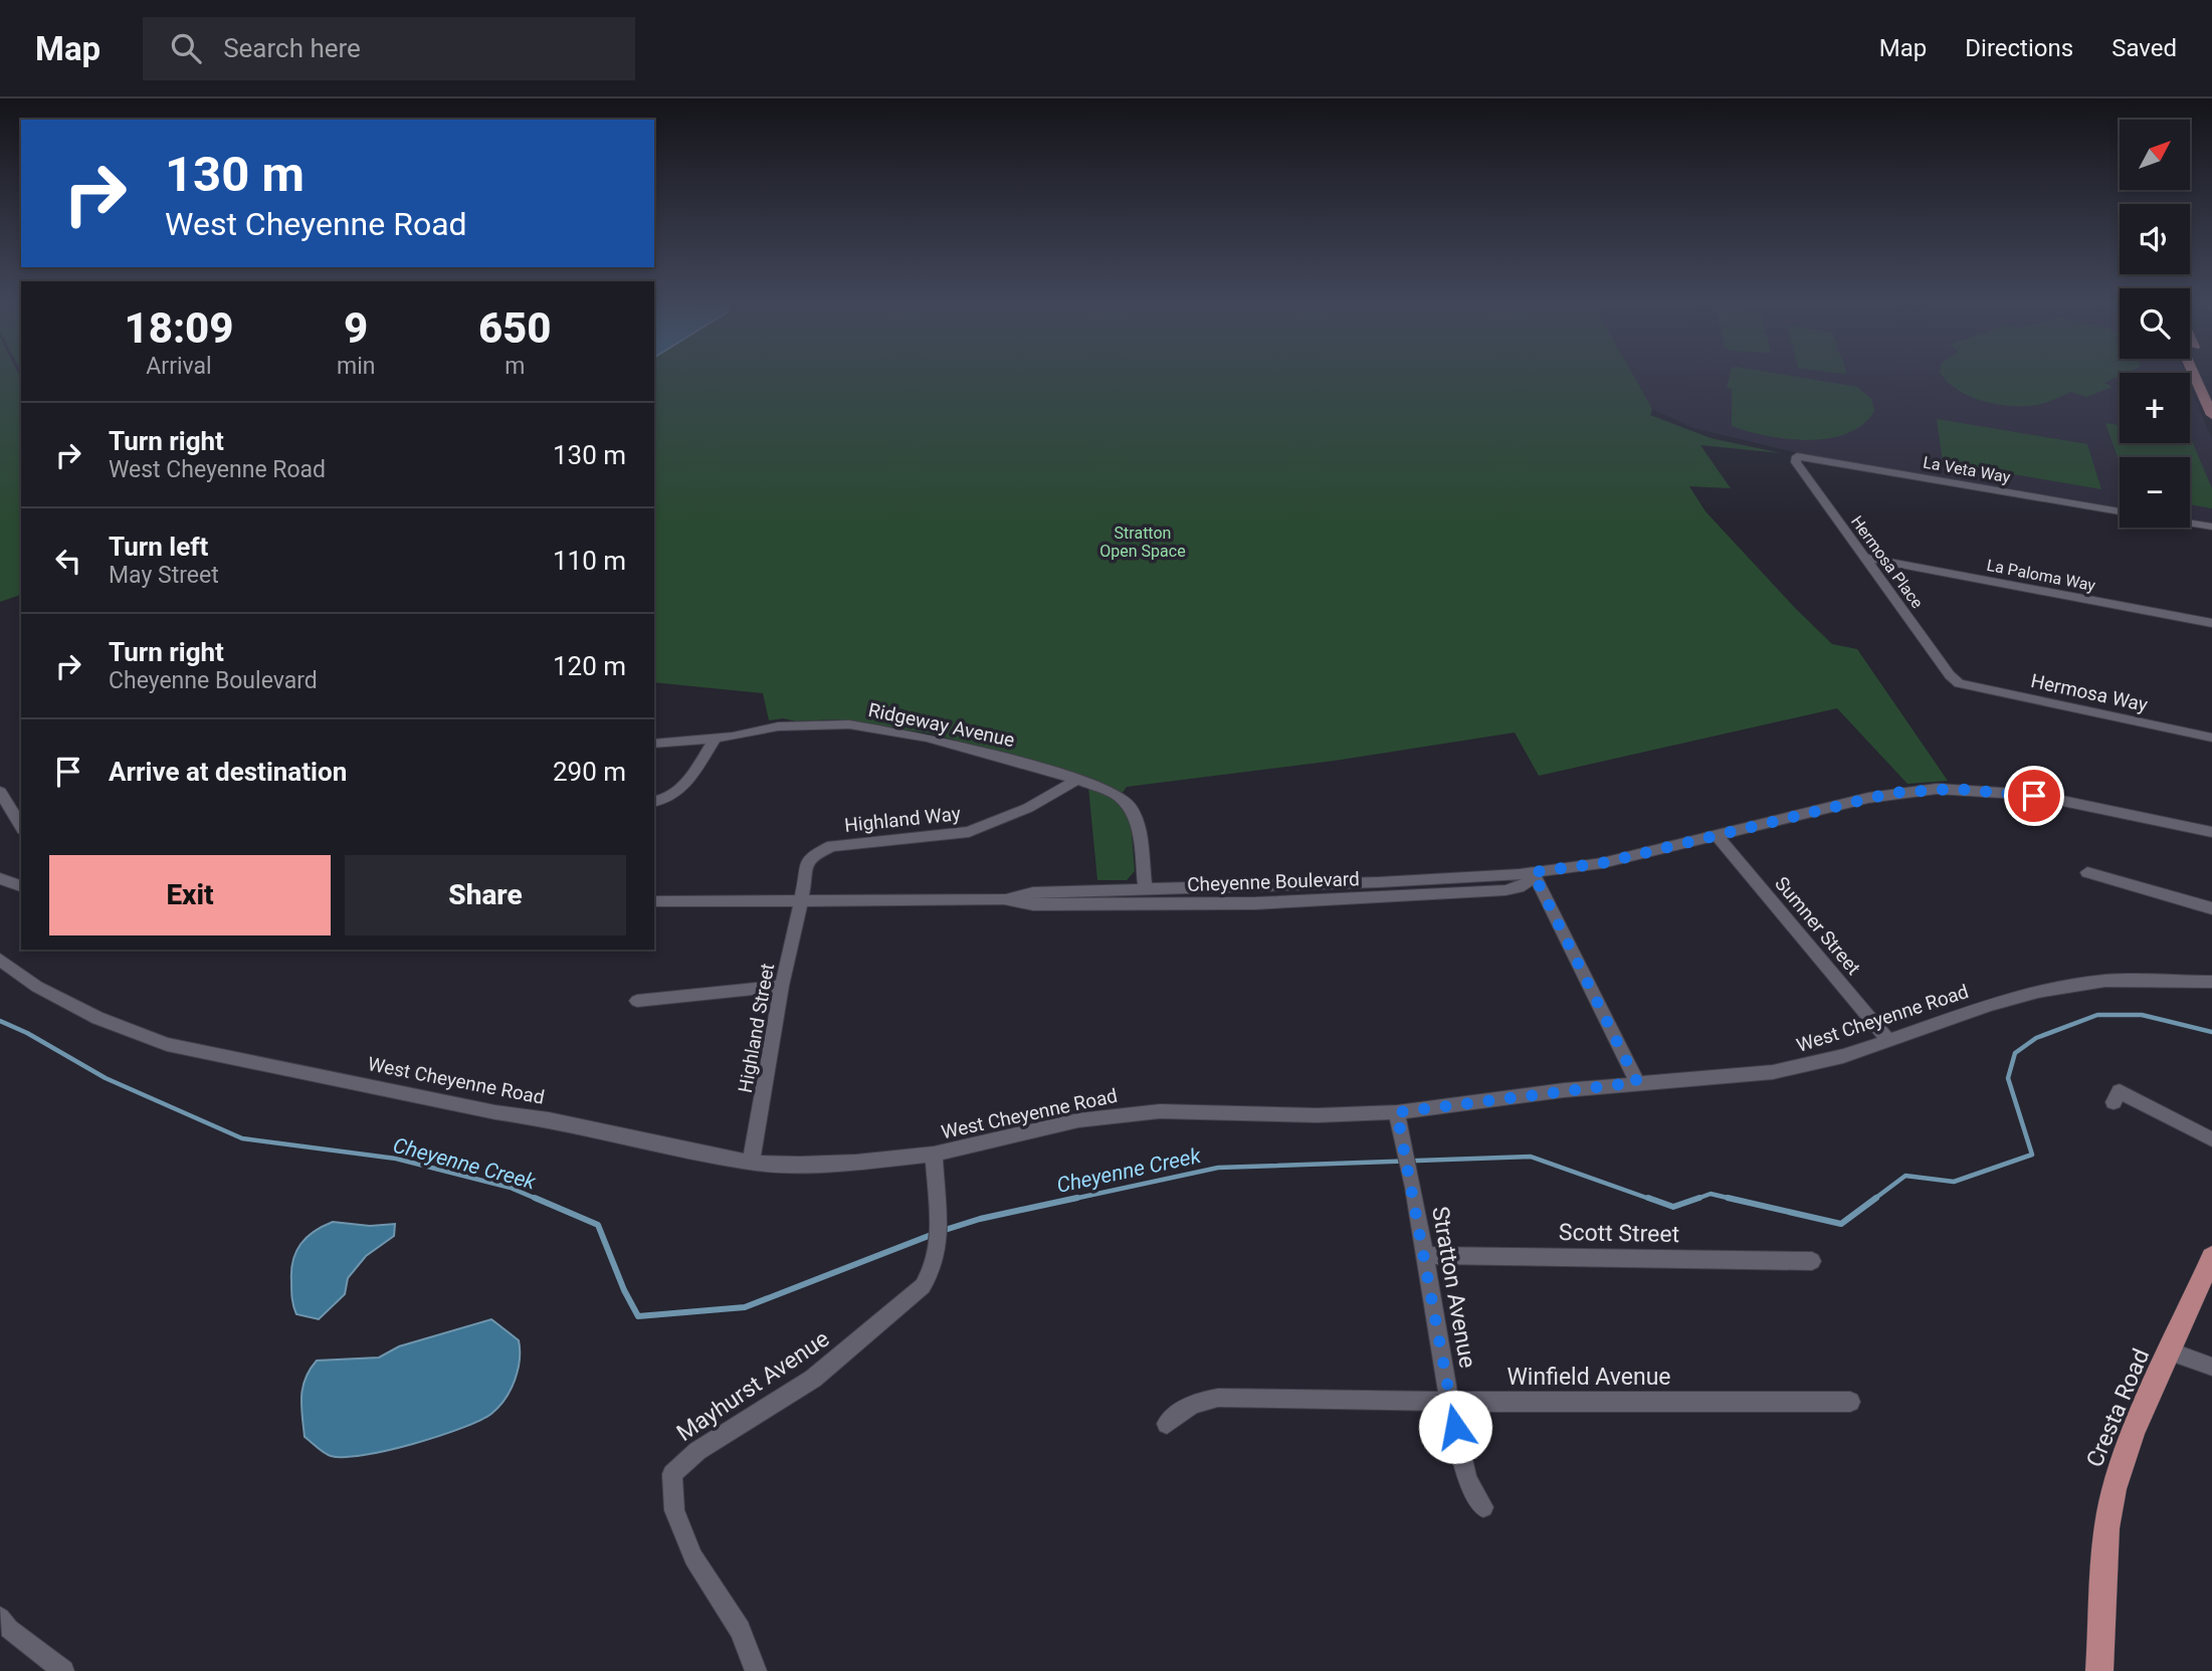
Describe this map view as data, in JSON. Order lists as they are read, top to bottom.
{
  "streets": {
    "main road": ["Cresta Road"],
    "street": [
      "La Veta Way",
      "Hermosa Place",
      "La Paloma Way",
      "Hermosa Way",
      "Ridgeway Avenue",
      "Highland Way",
      "Cheyenne Boulevard",
      "Sumner Street",
      "West Cheyenne Road",
      "Highland Street",
      "Scott Street",
      "Stratton Avenue",
      "Winfield Avenue",
      "Mayhurst Avenue"
    ]
  },
  "crossings": [
    ["La Veta Way", "Hermosa Place"],
    ["Hermosa Place", "La Paloma Way"],
    ["Hermosa Place", "Hermosa Way"],
    ["Ridgeway Avenue", "Highland Way"],
    ["Ridgeway Avenue", "Cheyenne Boulevard"],
    ["Highland Way", "Cheyenne Boulevard"],
    ["Highland Way", "Highland Street"],
    ["Cheyenne Boulevard", "Sumner Street"],
    ["Cheyenne Boulevard", "Highland Street"],
    ["Sumner Street", "West Cheyenne Road"],
    ["West Cheyenne Road", "Highland Street"],
    ["West Cheyenne Road", "Stratton Avenue"],
    ["West Cheyenne Road", "Mayhurst Avenue"],
    ["Scott Street", "Stratton Avenue"],
    ["Stratton Avenue", "Winfield Avenue"]
  ],
  "water": ["Cheyenne Creek"],
  "parks": ["Stratton Open Space"],
  "north": "top right",
  "page": {
    "header": "Map",
    "search": "Search here",
    "nav": ["Map", "Directions", "Saved"],
    "map_buttons": ["+", "−"],
    "turn": ["130 m", "West Cheyenne Road"],
    "eta": [
      "18:09",
      "Arrival",
      "9",
      "min",
      "650",
      "m"
    ],
    "list": [
      {
        "name": "Turn right",
        "note": "West Cheyenne Road",
        "value": "130 m"
      },
      {
        "name": "Turn left",
        "note": "May Street",
        "value": "110 m"
      },
      {
        "name": "Turn right",
        "note": "Cheyenne Boulevard",
        "value": "120 m"
      },
      {
        "name": "Arrive at destination",
        "value": "290 m"
      }
    ],
    "buttons": ["Exit", "Share"]
  }
}
